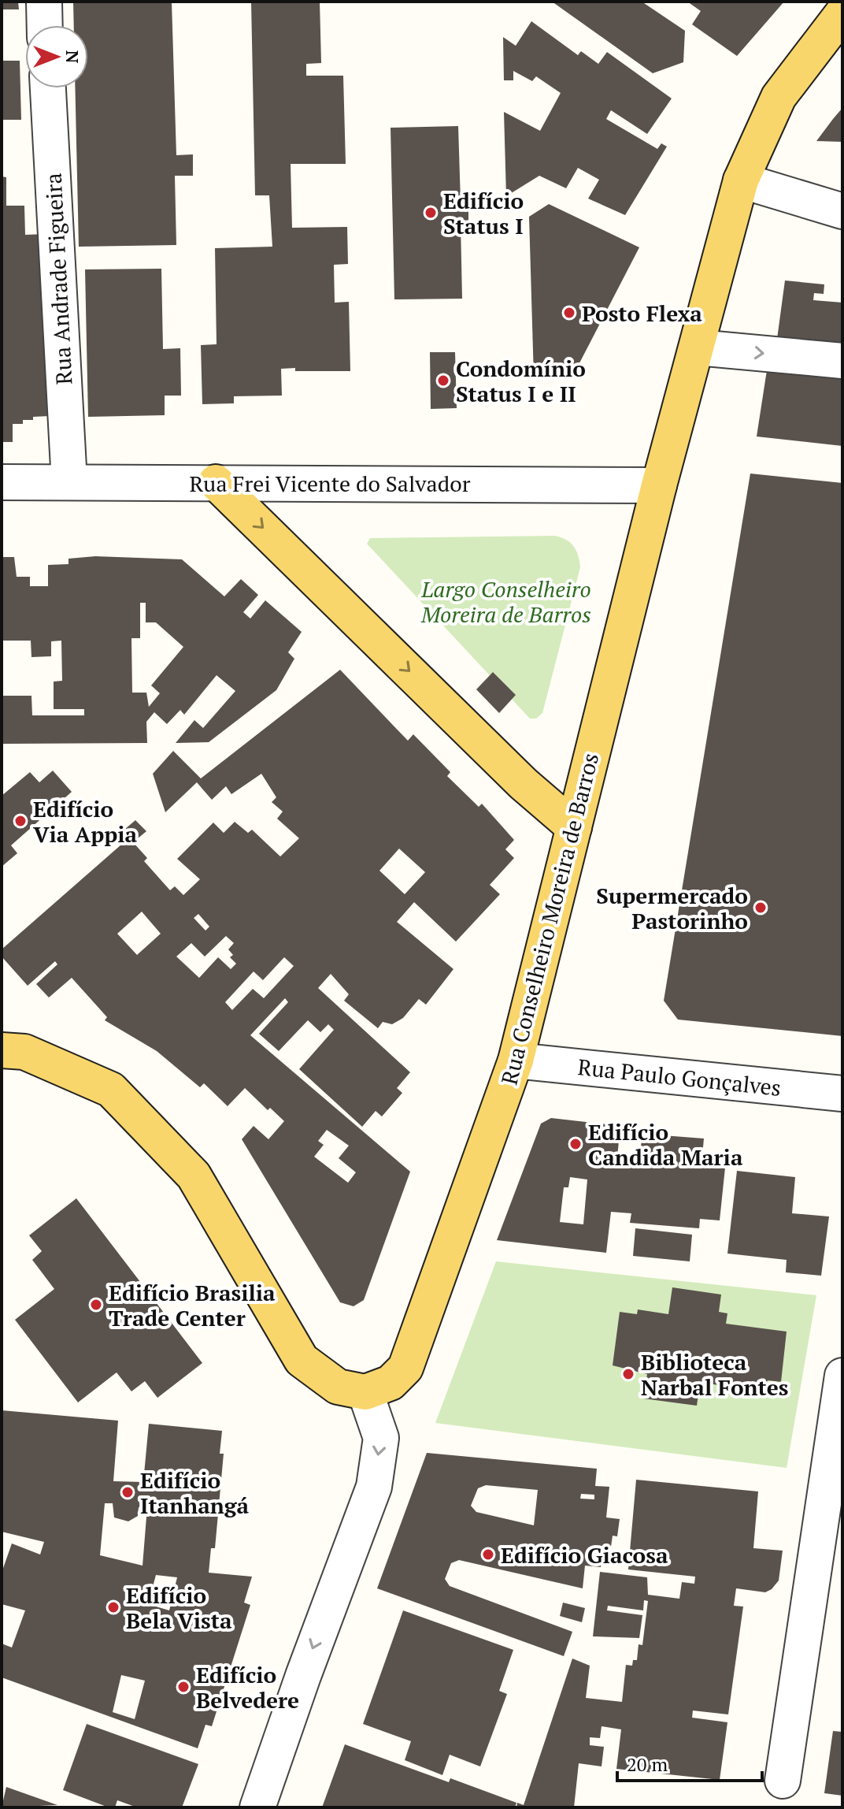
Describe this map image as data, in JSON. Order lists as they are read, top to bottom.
{
  "streets": {
    "main road": ["Rua Conselheiro Moreira de Barros"],
    "street": ["Rua Andrade Figueira", "Rua Frei Vicente do Salvador", "Rua Paulo Gonçalves"]
  },
  "crossings": [
    ["Rua Andrade Figueira", "Rua Frei Vicente do Salvador"],
    ["Rua Frei Vicente do Salvador", "Rua Conselheiro Moreira de Barros"],
    ["Rua Conselheiro Moreira de Barros", "Rua Paulo Gonçalves"]
  ],
  "parks": ["Largo Conselheiro Moreira de Barros"],
  "places": [
    "Edifício Status I",
    "Posto Flexa",
    "Condomínio Status I e II",
    "Edifício Via Appia",
    "Supermercado Pastorinho",
    "Edifício Candida Maria",
    "Edifício Brasilia Trade Center",
    "Biblioteca Narbal Fontes",
    "Edifício Itanhangá",
    "Edifício Giacosa",
    "Edifício Bela Vista",
    "Edifício Belvedere"
  ],
  "scale_bar": "20 m",
  "north": "right"
}
